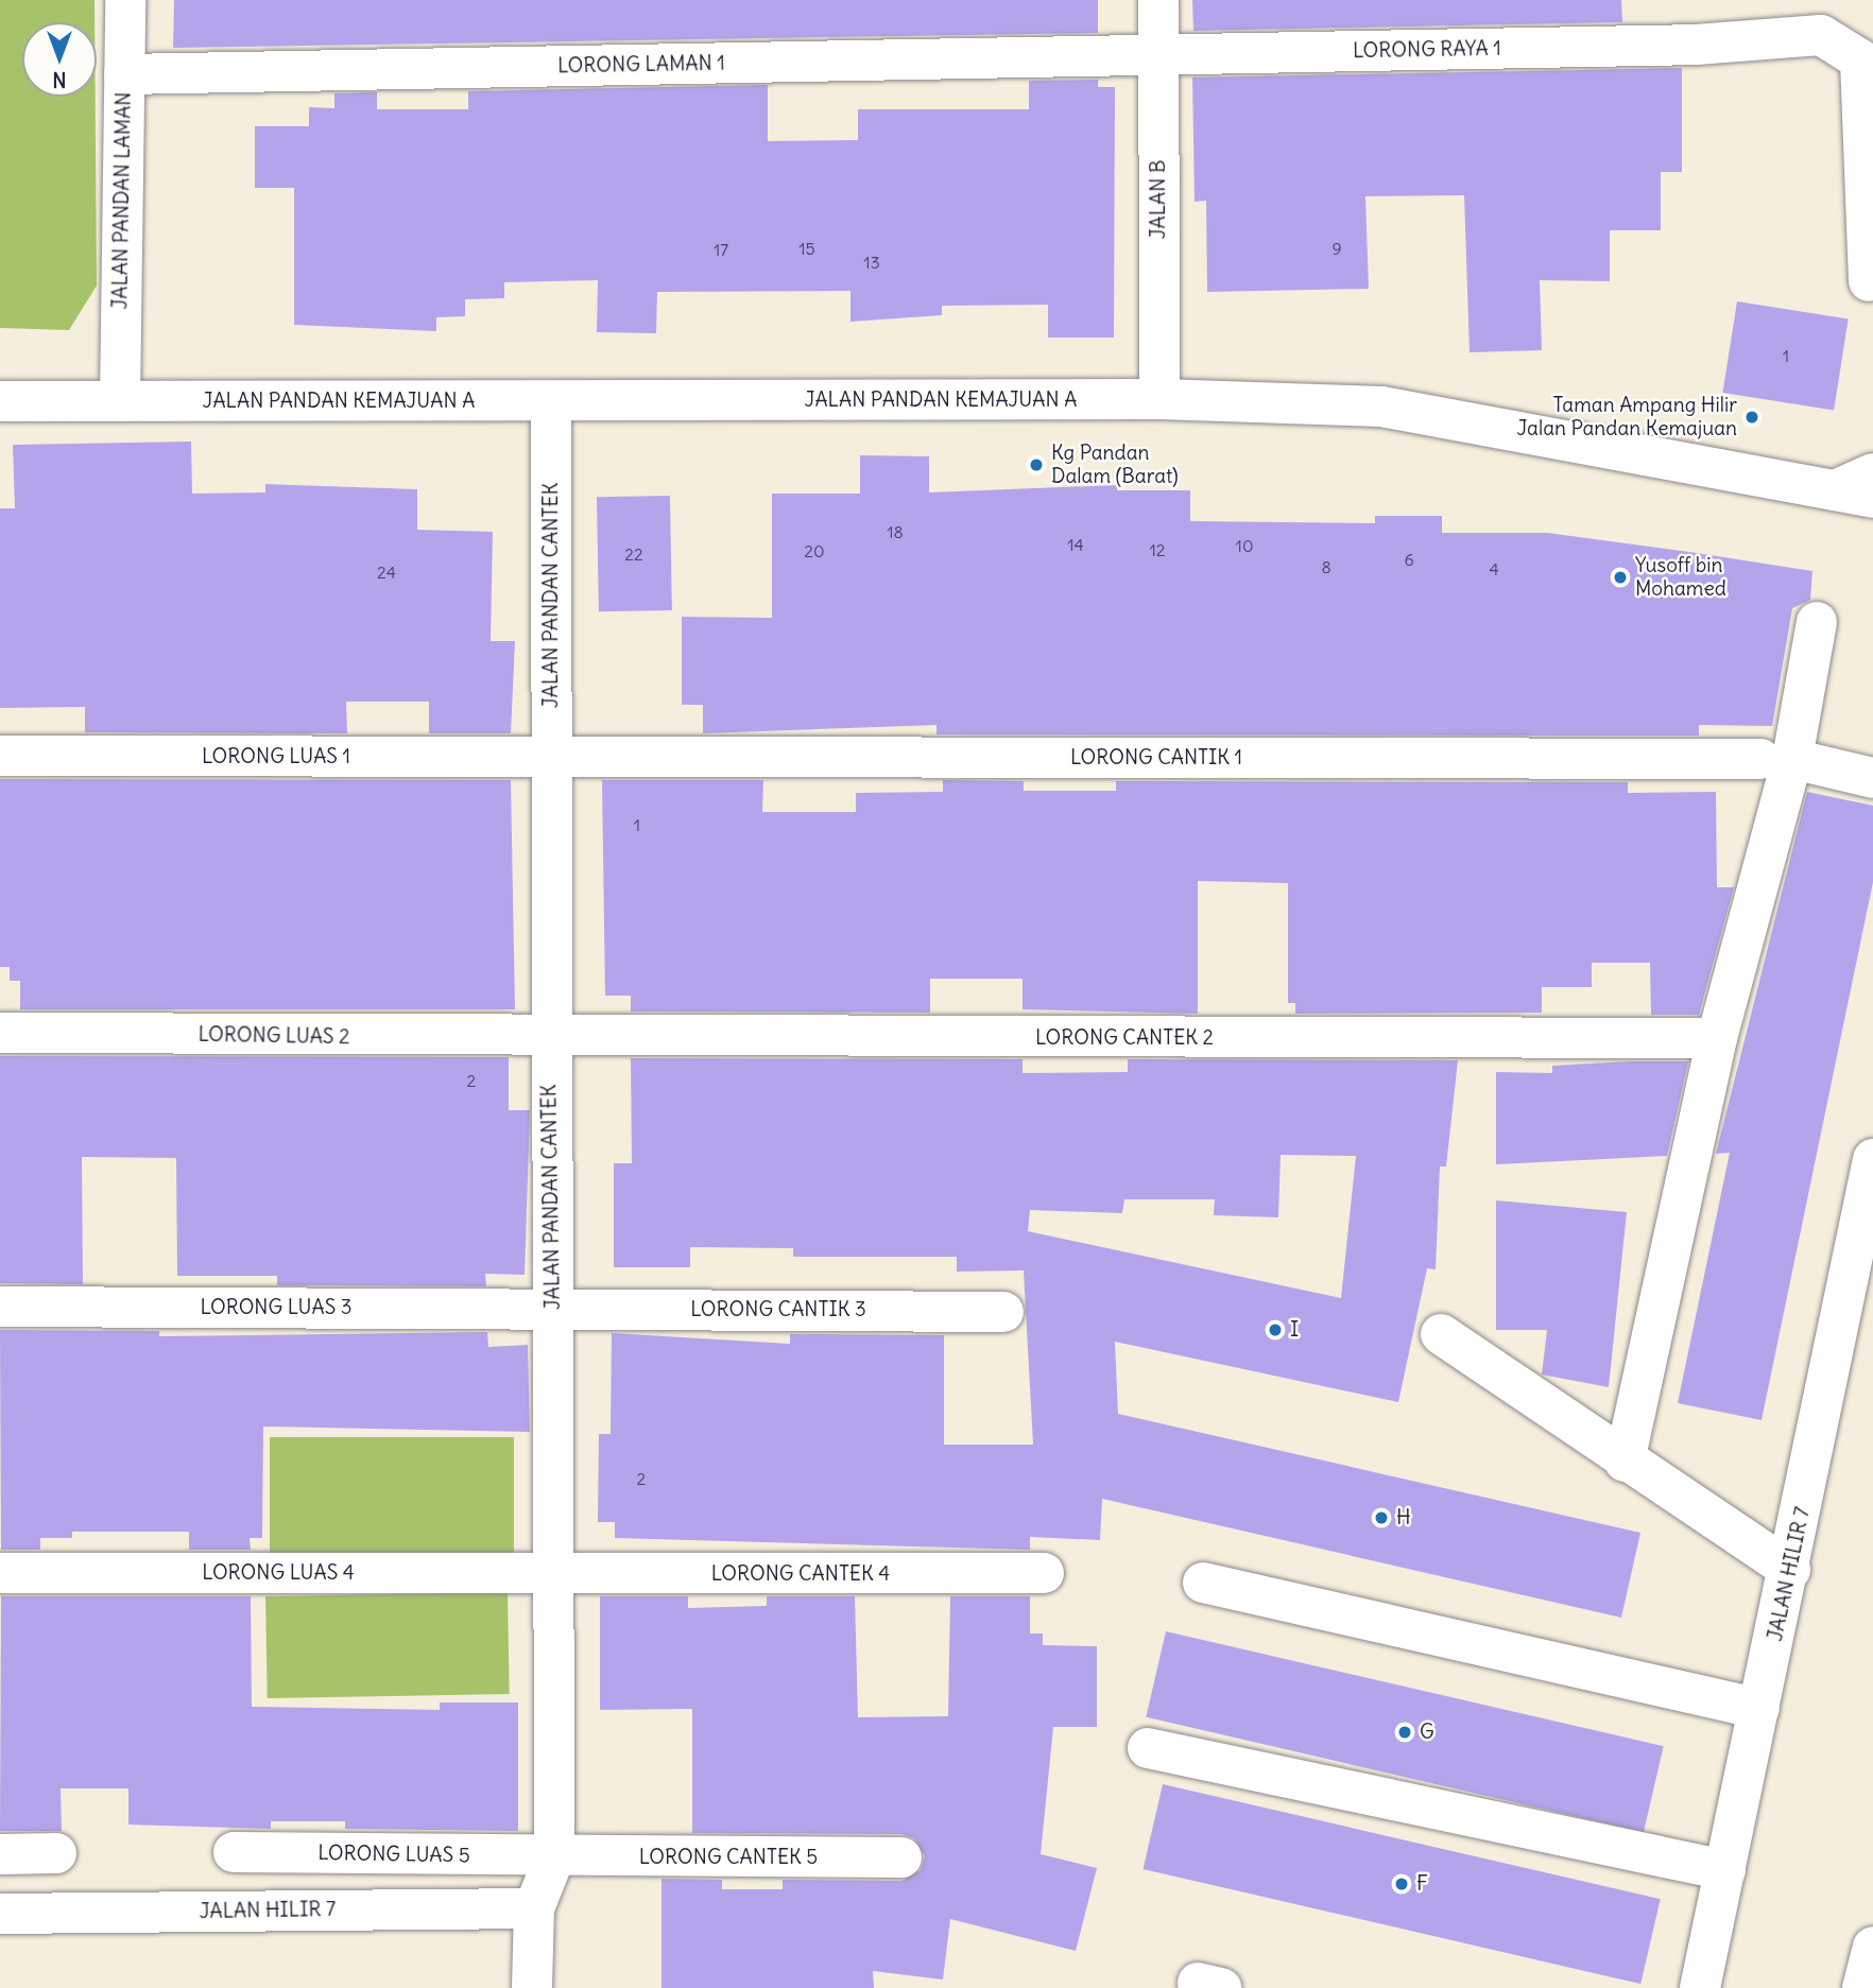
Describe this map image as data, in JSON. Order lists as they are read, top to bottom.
{
  "streets": {
    "main road": [
      "LORONG RAYA 1",
      "LORONG LAMAN 1",
      "JALAN B",
      "JALAN PANDAN LAMAN",
      "JALAN PANDAN KEMAJUAN A",
      "JALAN PANDAN CANTEK",
      "LORONG LUAS 1",
      "LORONG CANTIK 1",
      "LORONG LUAS 2",
      "LORONG CANTEK 2",
      "LORONG LUAS 3",
      "LORONG CANTIK 3",
      "LORONG LUAS 4",
      "LORONG CANTEK 4",
      "JALAN HILIR 7",
      "LORONG LUAS 5",
      "LORONG CANTEK 5"
    ]
  },
  "crossings": [
    ["LORONG RAYA 1", "LORONG LAMAN 1"],
    ["LORONG RAYA 1", "JALAN B"],
    ["LORONG LAMAN 1", "JALAN B"],
    ["LORONG LAMAN 1", "JALAN PANDAN LAMAN"],
    ["JALAN B", "JALAN PANDAN KEMAJUAN A"],
    ["JALAN PANDAN LAMAN", "JALAN PANDAN KEMAJUAN A"],
    ["JALAN PANDAN KEMAJUAN A", "JALAN PANDAN CANTEK"],
    ["JALAN PANDAN CANTEK", "LORONG LUAS 1"],
    ["JALAN PANDAN CANTEK", "LORONG CANTIK 1"],
    ["JALAN PANDAN CANTEK", "LORONG LUAS 2"],
    ["JALAN PANDAN CANTEK", "LORONG CANTEK 2"],
    ["JALAN PANDAN CANTEK", "LORONG LUAS 3"],
    ["JALAN PANDAN CANTEK", "LORONG CANTIK 3"],
    ["JALAN PANDAN CANTEK", "LORONG LUAS 4"],
    ["JALAN PANDAN CANTEK", "LORONG CANTEK 4"],
    ["JALAN PANDAN CANTEK", "JALAN HILIR 7"],
    ["JALAN PANDAN CANTEK", "LORONG LUAS 5"],
    ["JALAN PANDAN CANTEK", "LORONG CANTEK 5"],
    ["LORONG LUAS 1", "LORONG CANTIK 1"],
    ["LORONG LUAS 2", "LORONG CANTEK 2"],
    ["LORONG LUAS 3", "LORONG CANTIK 3"],
    ["LORONG LUAS 4", "LORONG CANTEK 4"],
    ["LORONG LUAS 5", "LORONG CANTEK 5"]
  ],
  "places": [
    "Taman Ampang Hilir Jalan Pandan Kemajuan",
    "Kg Pandan Dalam (Barat)",
    "Yusoff bin Mohamed",
    "I",
    "H",
    "G",
    "F"
  ],
  "house_numbers": [
    "15",
    "9",
    "17",
    "13",
    "1",
    "18",
    "14",
    "10",
    "12",
    "20",
    "22",
    "6",
    "8",
    "4",
    "24",
    "1",
    "2",
    "2"
  ],
  "north": "bottom"
}
